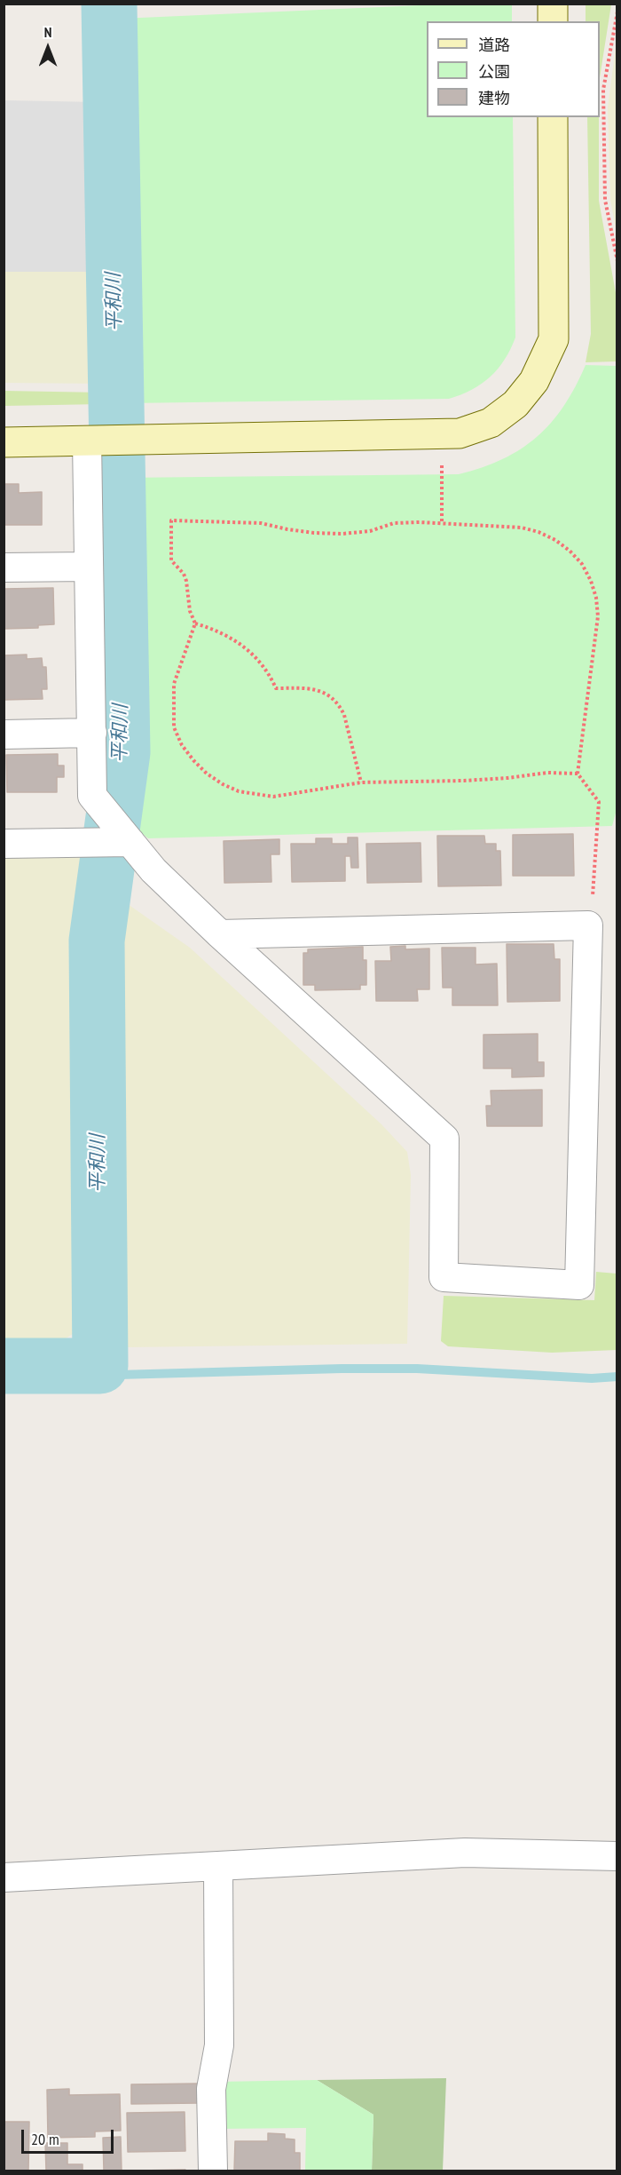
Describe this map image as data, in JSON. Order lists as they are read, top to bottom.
{
  "water": ["平和川"],
  "legend": ["道路", "公園", "建物"],
  "scale_bar": "20 m",
  "north": "top"
}
